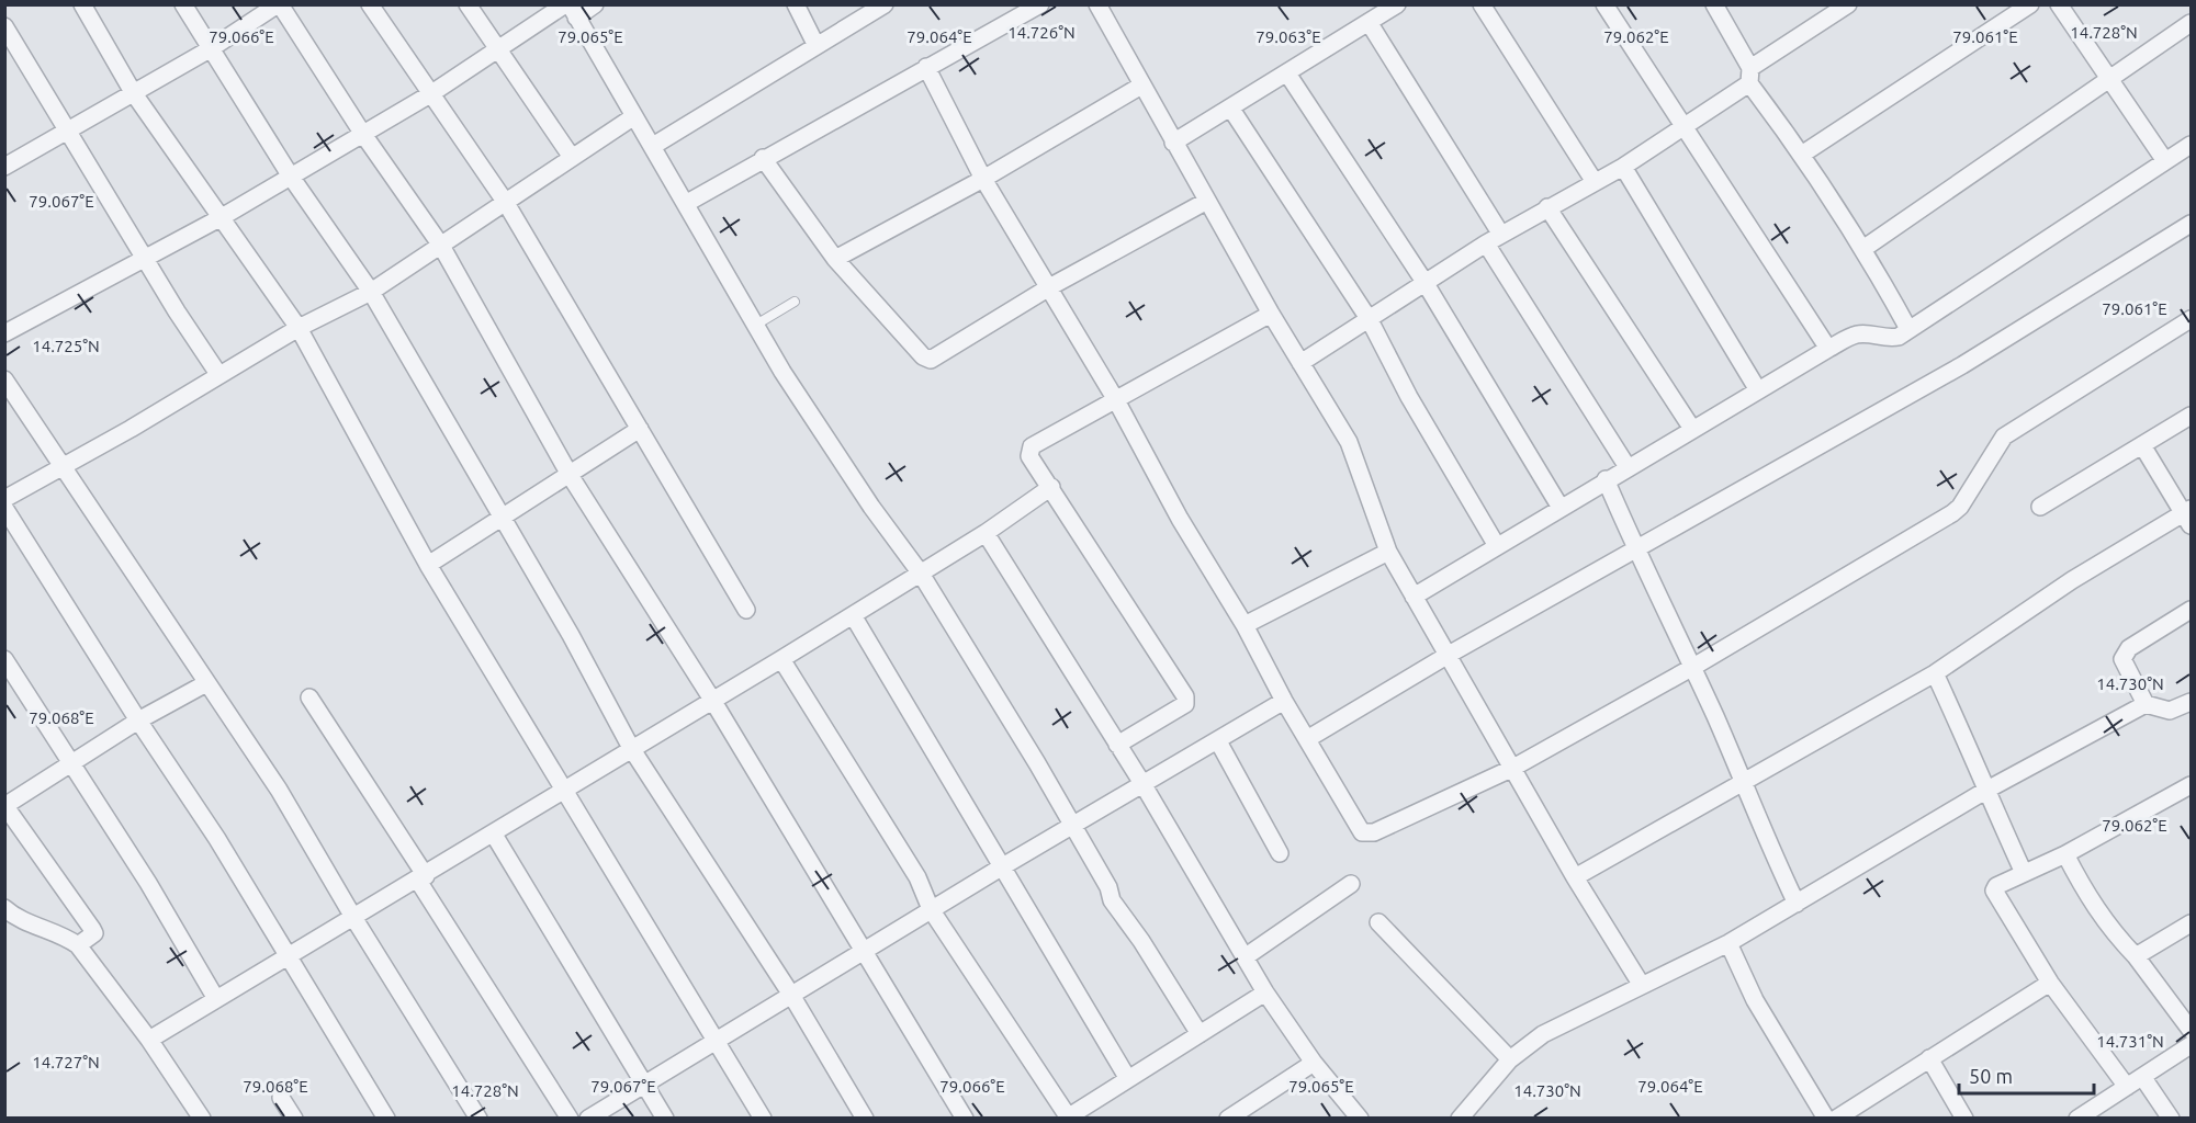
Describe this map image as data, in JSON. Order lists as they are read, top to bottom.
{
  "scale_bar": "50 m",
  "coordinates": [
    "14.726°N",
    "14.728°N",
    "79.066°E",
    "79.065°E",
    "79.064°E",
    "79.063°E",
    "79.062°E",
    "79.061°E",
    "79.067°E",
    "14.725°N",
    "14.730°N",
    "79.068°E",
    "14.731°N",
    "14.727°N"
  ]
}
